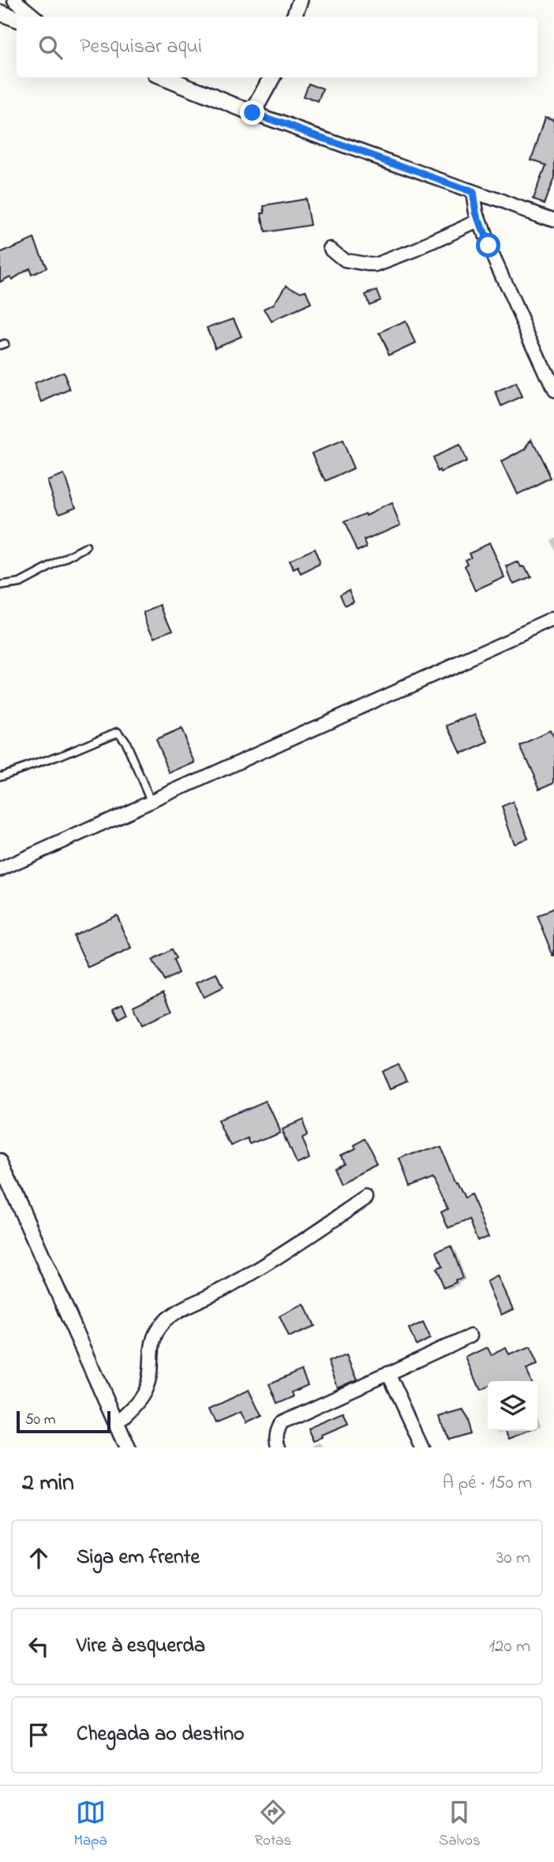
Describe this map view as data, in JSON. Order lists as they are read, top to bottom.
{
  "scale_bar": "50 m",
  "page": {
    "search": "Pesquisar aqui",
    "scale": "50 m",
    "heading": ["2 min", "A pé · 150 m"],
    "list": [
      ["Siga em frente", "30 m"],
      ["Vire à esquerda", "120 m"],
      "Chegada ao destino"
    ],
    "nav": ["Mapa", "Rotas", "Salvos"]
  }
}
